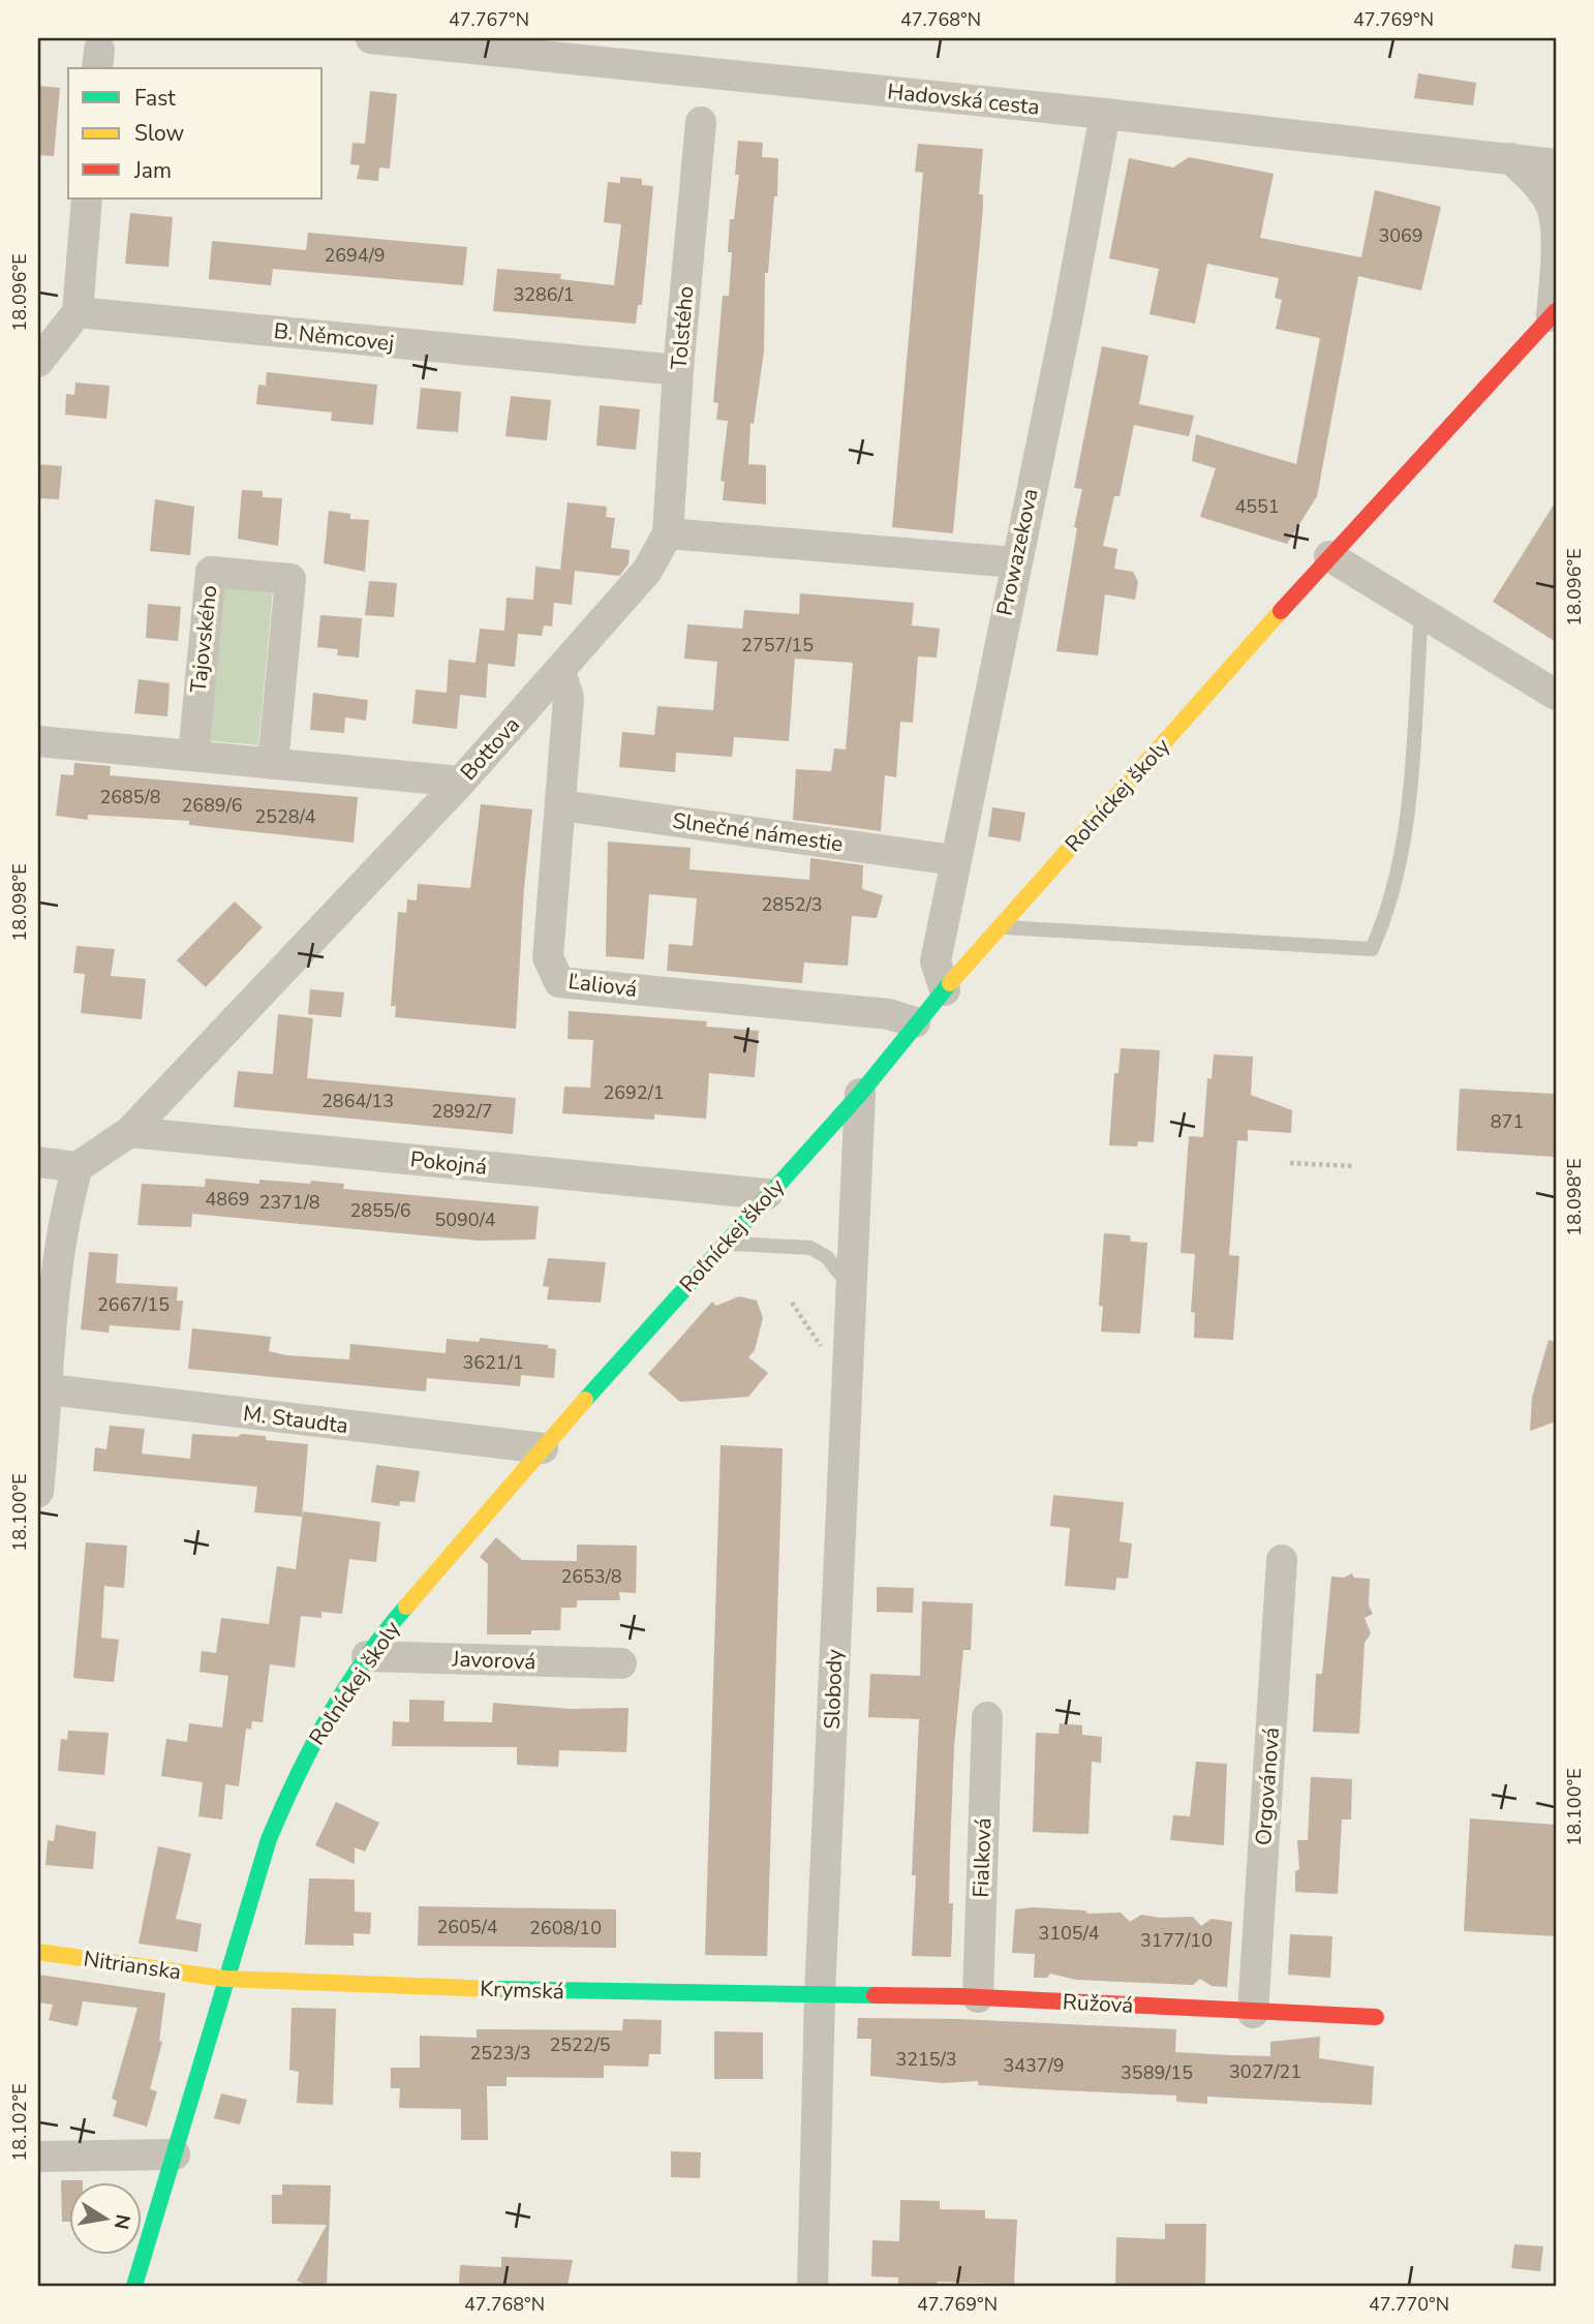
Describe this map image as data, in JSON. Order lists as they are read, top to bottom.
{
  "streets": {
    "main road": [
      "Roľníckej školy",
      "Nitrianska",
      "Krymská",
      "Ružová"
    ],
    "street": [
      "Hadovská cesta",
      "Tolstého",
      "B. Němcovej",
      "Prowazekova",
      "Tajovského",
      "Bottova",
      "Slnečné námestie",
      "Ľaliová",
      "Pokojná",
      "M. Staudta",
      "Javorová",
      "Slobody",
      "Orgovánová",
      "Fialková"
    ]
  },
  "crossings": [
    ["Hadovská cesta", "Prowazekova"],
    ["Tolstého", "B. Němcovej"],
    ["Tolstého", "Bottova"],
    ["Prowazekova", "Roľníckej školy"],
    ["Prowazekova", "Slnečné námestie"],
    ["Bottova", "Ľaliová"],
    ["Bottova", "Pokojná"],
    ["Roľníckej školy", "Ľaliová"],
    ["Roľníckej školy", "Pokojná"],
    ["Roľníckej školy", "M. Staudta"],
    ["Roľníckej školy", "Javorová"],
    ["Roľníckej školy", "Slobody"],
    ["Roľníckej školy", "Nitrianska"],
    ["Roľníckej školy", "Krymská"],
    ["Slnečné námestie", "Ľaliová"],
    ["Slobody", "Krymská"],
    ["Slobody", "Ružová"],
    ["Orgovánová", "Ružová"],
    ["Fialková", "Ružová"],
    ["Nitrianska", "Krymská"],
    ["Krymská", "Ružová"]
  ],
  "house_numbers": [
    "3069",
    "2694/9",
    "3286/1",
    "4551",
    "2757/15",
    "2685/8",
    "2689/6",
    "2528/4",
    "2852/3",
    "2692/1",
    "2864/13",
    "2892/7",
    "871",
    "4869",
    "2371/8",
    "2855/6",
    "5090/4",
    "2667/15",
    "3621/1",
    "2653/8",
    "2605/4",
    "2608/10",
    "3105/4",
    "3177/10",
    "2522/5",
    "2523/3",
    "3215/3",
    "3437/9",
    "3027/21",
    "3589/15"
  ],
  "legend": ["Fast", "Slow", "Jam"],
  "north": "right",
  "coordinates": [
    "47.767°N",
    "47.768°N",
    "47.769°N",
    "18.096°E",
    "18.098°E",
    "18.100°E",
    "18.102°E",
    "47.770°N"
  ]
}
